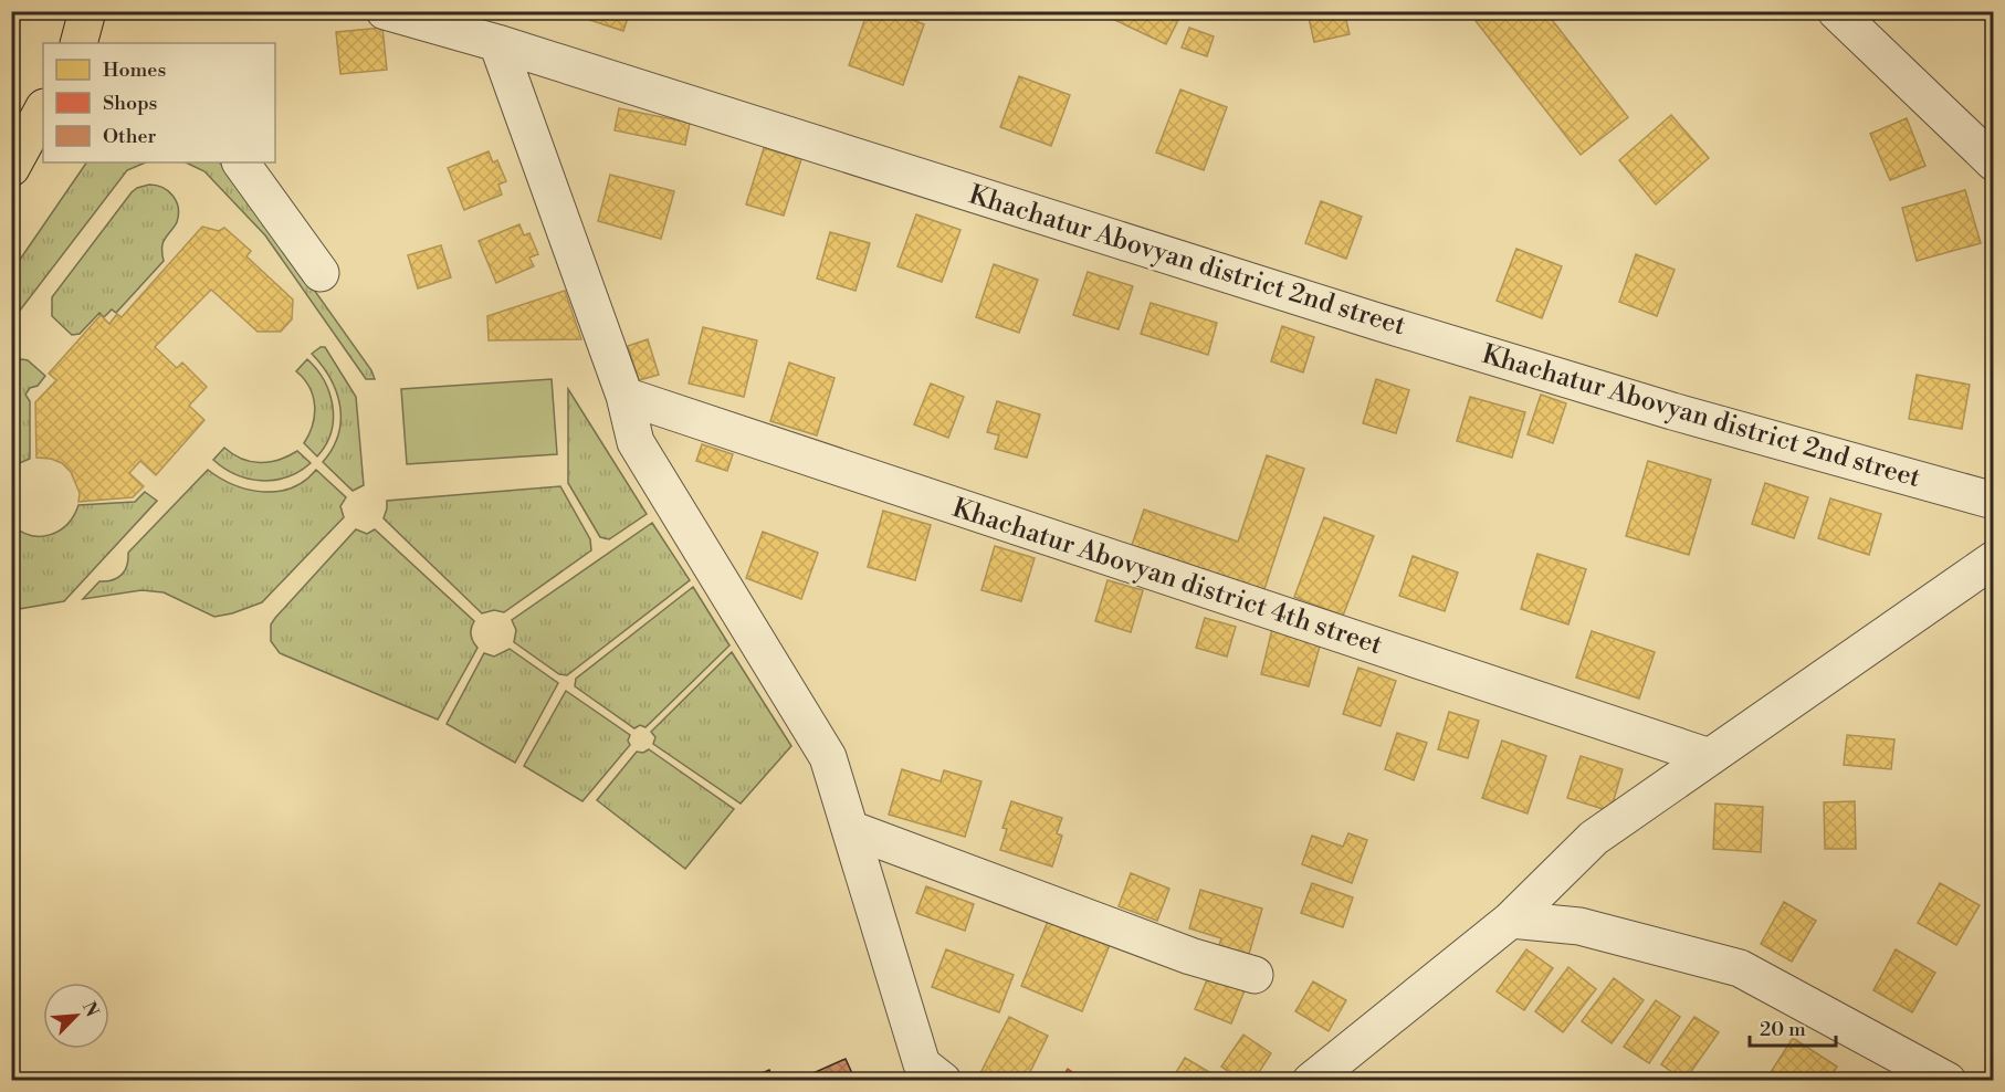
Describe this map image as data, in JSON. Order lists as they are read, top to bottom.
{
  "streets": {
    "street": ["Khachatur Abovyan district 2nd street", "Khachatur Abovyan district 4th street"]
  },
  "legend": ["Homes", "Shops", "Other"],
  "scale_bar": "20 m",
  "north": "top right"
}
